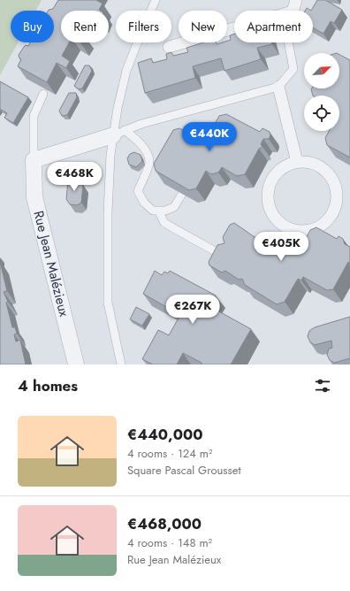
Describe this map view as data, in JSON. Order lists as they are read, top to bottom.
{
  "streets": {
    "street": ["Rue Jean Malézieux"]
  },
  "north": "top right",
  "page": {
    "chip": [
      "Buy",
      "Rent",
      "Filters",
      "New",
      "Apartment"
    ],
    "price": [
      "€440K",
      "€468K",
      "€405K",
      "€267K"
    ],
    "heading": "4 homes",
    "list": [
      {
        "name": "€440,000",
        "note": "4 rooms · 124 m² · Square Pascal Grousset"
      },
      {
        "name": "€468,000",
        "note": "4 rooms · 148 m² · Rue Jean Malézieux"
      }
    ]
  }
}
